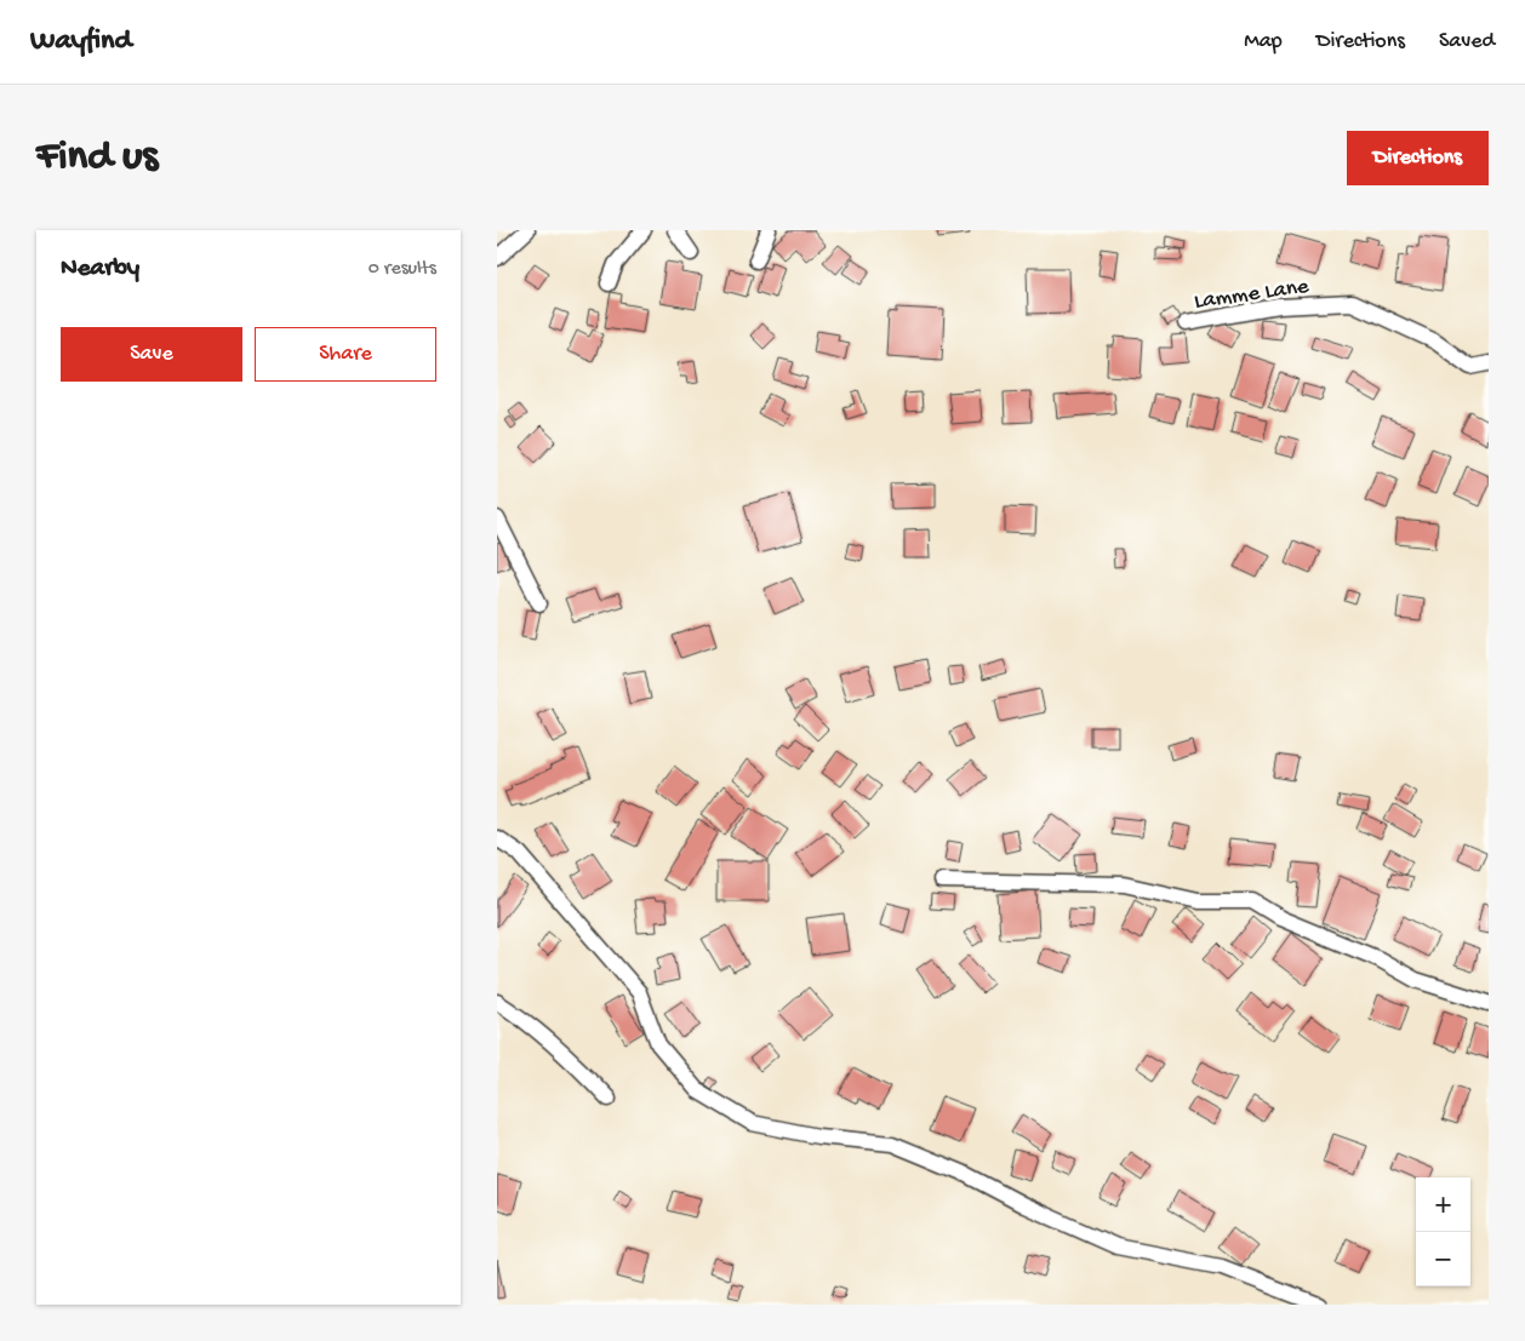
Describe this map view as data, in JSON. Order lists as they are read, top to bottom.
{
  "streets": {
    "street": ["Lamme Lane"]
  },
  "page": {
    "header": "Wayfind",
    "nav": ["Map", "Directions", "Saved"],
    "buttons": [
      "Directions",
      ["Save", "Share"]
    ],
    "title": "Find us",
    "heading": ["Nearby", "0 results"],
    "map_buttons": ["+", "−"]
  }
}
